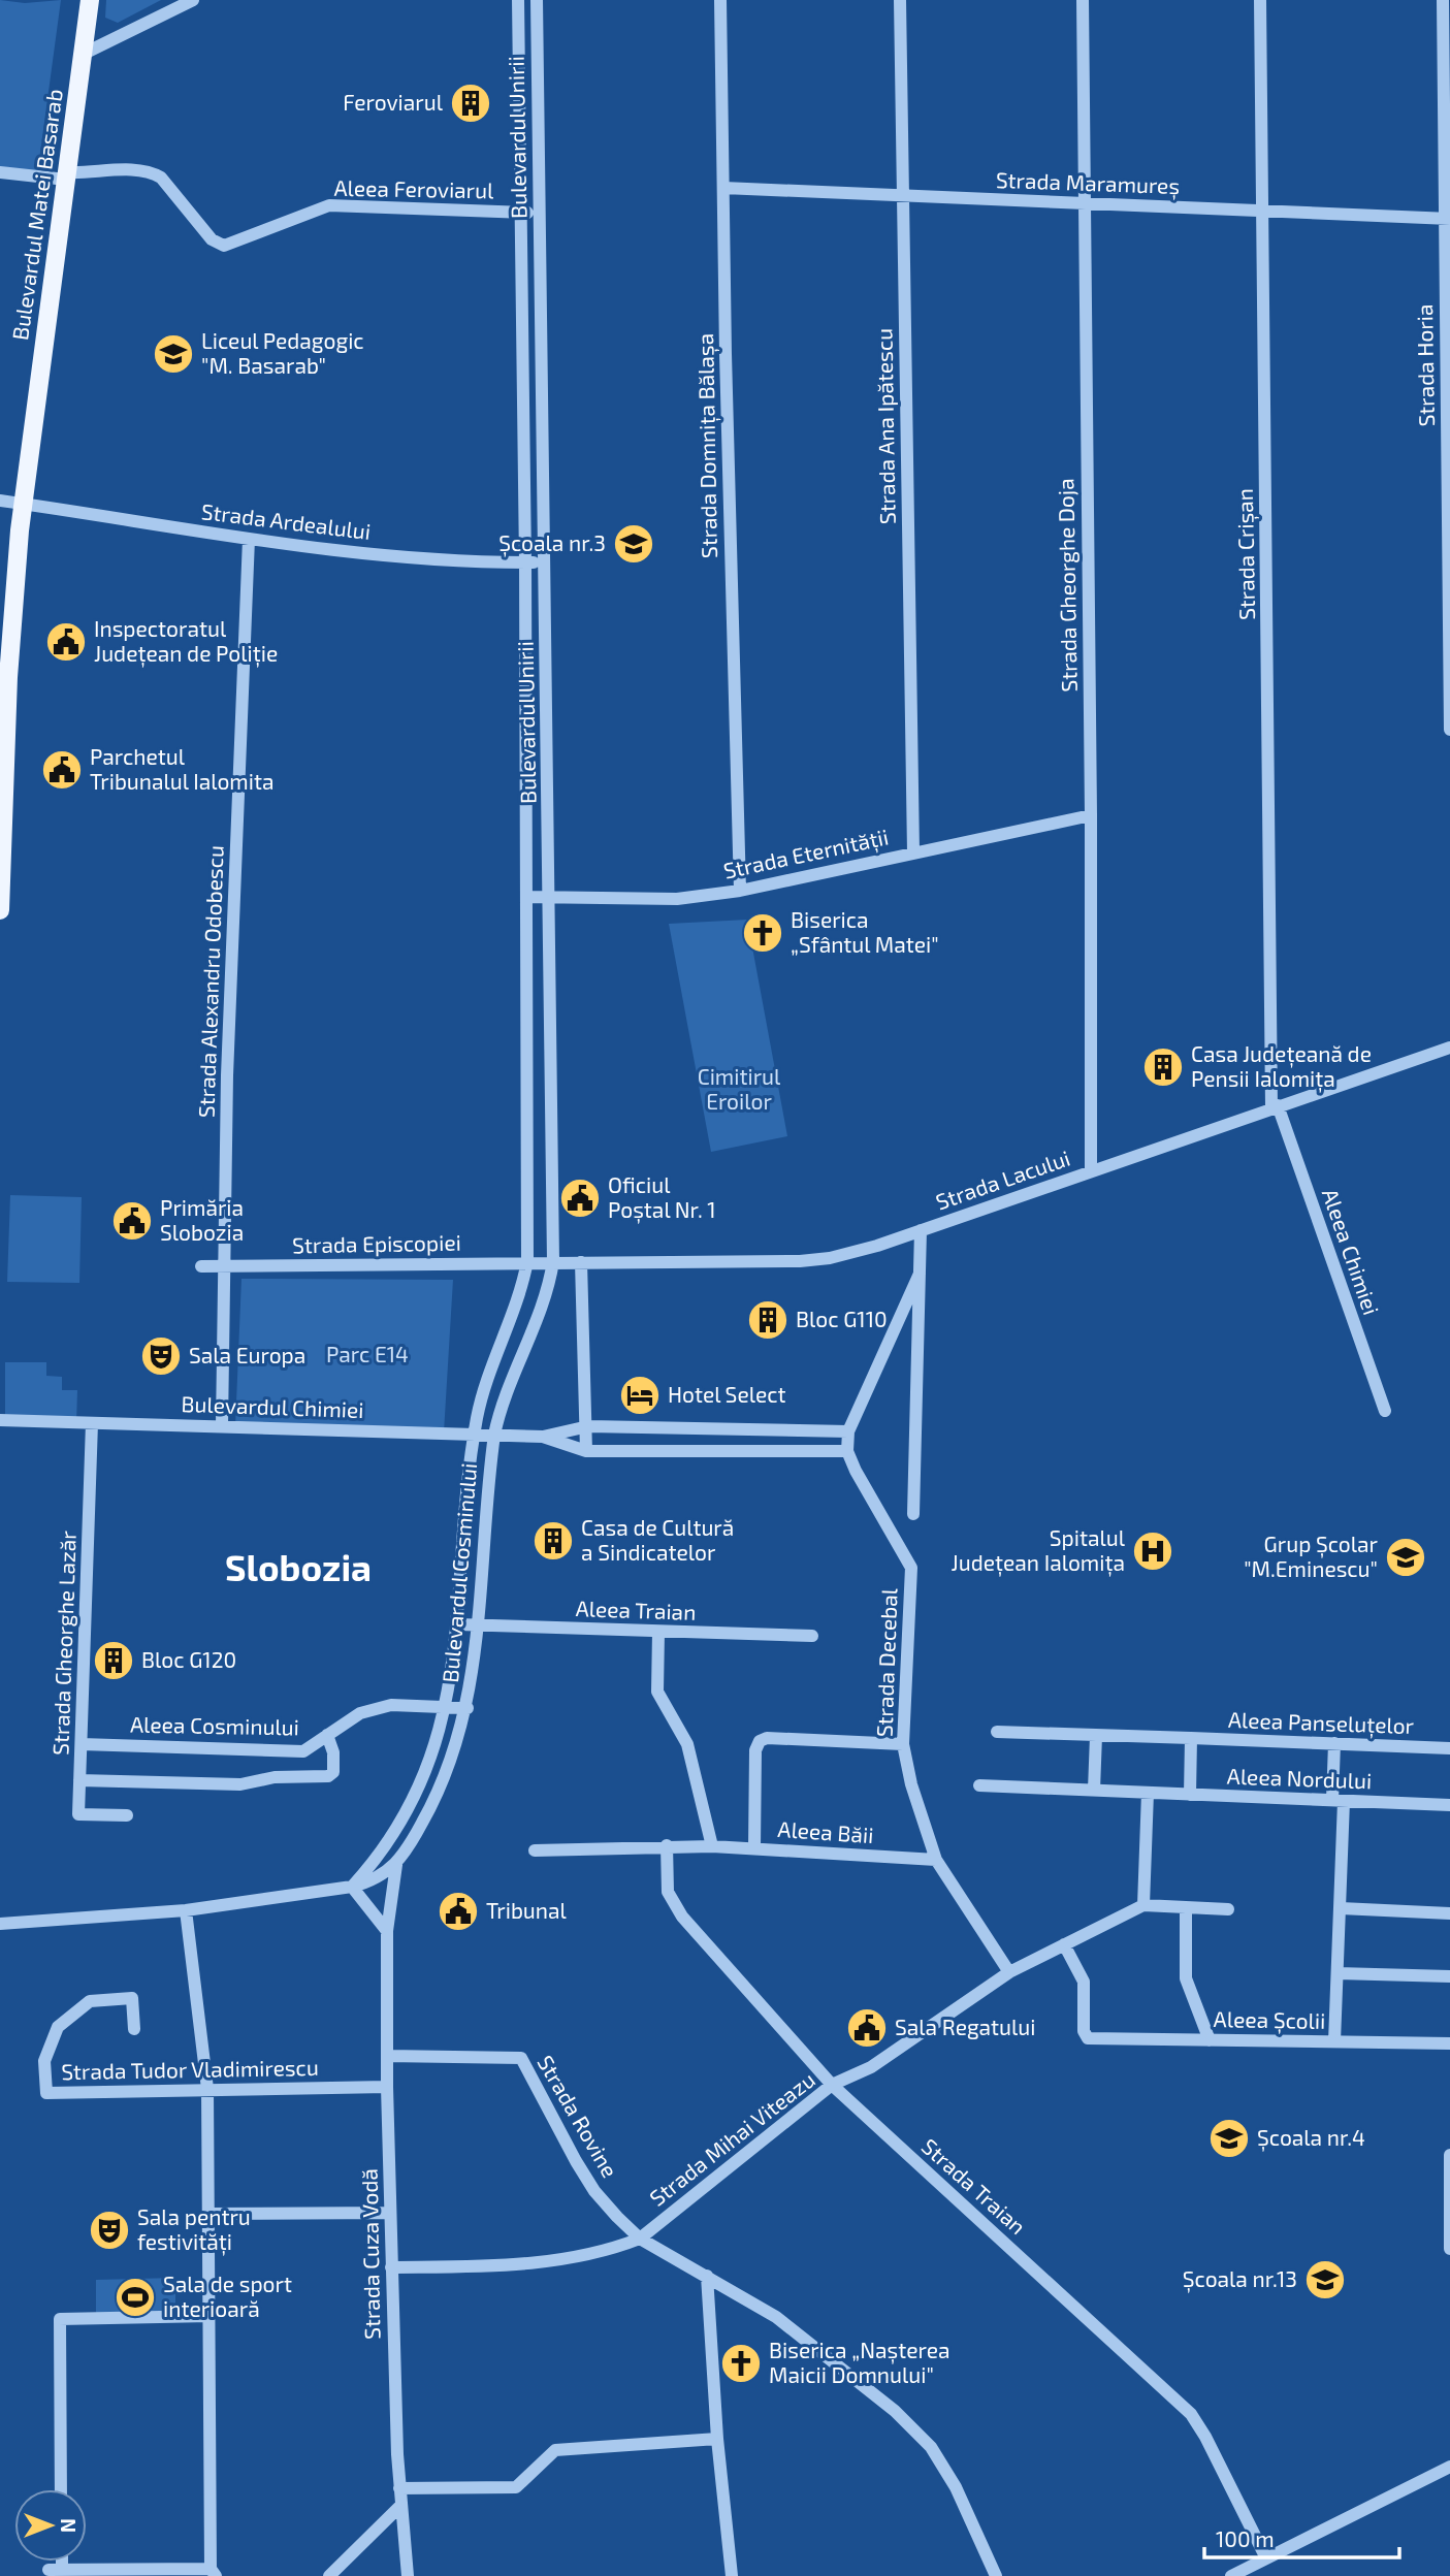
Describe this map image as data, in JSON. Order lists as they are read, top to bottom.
{
  "streets": {
    "main road": ["Bulevardul Matei Basarab"],
    "street": [
      "Bulevardul Unirii",
      "Strada Maramureș",
      "Aleea Feroviarul",
      "Strada Horia",
      "Strada Ana Ipătescu",
      "Strada Domnița Bălașa",
      "Strada Ardealului",
      "Strada Crișan",
      "Strada Gheorghe Doja",
      "Strada Eternității",
      "Strada Alexandru Odobescu",
      "Strada Lacului",
      "Strada Episcopiei",
      "Aleea Chimiei",
      "Bulevardul Chimiei",
      "Bulevardul Cosminului",
      "Aleea Traian",
      "Strada Gheorghe Lazăr",
      "Strada Decebal",
      "Aleea Panseluțelor",
      "Aleea Cosminului",
      "Aleea Nordului",
      "Aleea Băii",
      "Aleea Școlii",
      "Strada Tudor Vladimirescu",
      "Strada Rovine",
      "Strada Mihai Viteazu",
      "Strada Traian",
      "Strada Cuza Vodă"
    ]
  },
  "crossings": [
    ["Bulevardul Unirii", "Aleea Feroviarul"],
    ["Bulevardul Unirii", "Strada Ardealului"],
    ["Bulevardul Unirii", "Strada Eternității"],
    ["Bulevardul Unirii", "Strada Lacului"],
    ["Bulevardul Unirii", "Strada Episcopiei"],
    ["Bulevardul Unirii", "Bulevardul Chimiei"],
    ["Bulevardul Unirii", "Bulevardul Cosminului"],
    ["Strada Maramureș", "Strada Horia"],
    ["Strada Maramureș", "Strada Ana Ipătescu"],
    ["Strada Maramureș", "Strada Domnița Bălașa"],
    ["Strada Maramureș", "Strada Crișan"],
    ["Strada Maramureș", "Strada Gheorghe Doja"],
    ["Aleea Feroviarul", "Bulevardul Matei Basarab"],
    ["Bulevardul Matei Basarab", "Strada Ardealului"],
    ["Strada Ana Ipătescu", "Strada Eternității"],
    ["Strada Domnița Bălașa", "Strada Eternității"],
    ["Strada Ardealului", "Strada Alexandru Odobescu"],
    ["Strada Crișan", "Strada Lacului"],
    ["Strada Crișan", "Aleea Chimiei"],
    ["Strada Gheorghe Doja", "Strada Eternității"],
    ["Strada Gheorghe Doja", "Strada Lacului"],
    ["Strada Alexandru Odobescu", "Strada Episcopiei"],
    ["Strada Alexandru Odobescu", "Bulevardul Chimiei"],
    ["Strada Lacului", "Strada Episcopiei"],
    ["Strada Lacului", "Aleea Chimiei"],
    ["Bulevardul Chimiei", "Bulevardul Cosminului"],
    ["Bulevardul Chimiei", "Strada Gheorghe Lazăr"],
    ["Bulevardul Chimiei", "Strada Decebal"],
    ["Bulevardul Cosminului", "Aleea Traian"],
    ["Bulevardul Cosminului", "Aleea Cosminului"],
    ["Bulevardul Cosminului", "Strada Cuza Vodă"],
    ["Strada Gheorghe Lazăr", "Aleea Cosminului"],
    ["Strada Decebal", "Aleea Băii"],
    ["Strada Decebal", "Strada Mihai Viteazu"],
    ["Aleea Băii", "Strada Traian"],
    ["Aleea Școlii", "Strada Mihai Viteazu"],
    ["Strada Tudor Vladimirescu", "Strada Cuza Vodă"],
    ["Strada Rovine", "Strada Mihai Viteazu"],
    ["Strada Rovine", "Strada Cuza Vodă"],
    ["Strada Mihai Viteazu", "Strada Traian"],
    ["Strada Mihai Viteazu", "Strada Cuza Vodă"]
  ],
  "districts": ["Slobozia"],
  "parks": ["Cimitirul Eroilor", "Parc E14"],
  "places": {
    "building": [
      "Feroviarul",
      "Casa Județeană de Pensii Ialomița",
      "Bloc G110",
      "Casa de Cultură a Sindicatelor",
      "Bloc G120"
    ],
    "school or university": [
      "Liceul Pedagogic \"M. Basarab\"",
      "Școala nr.3",
      "Grup Școlar \"M.Eminescu\"",
      "Școala nr.4",
      "Școala nr.13"
    ],
    "public building": [
      "Inspectoratul Județean de Poliție",
      "Parchetul Tribunalul Ialomita",
      "Oficiul Poștal Nr. 1",
      "Primăria Slobozia",
      "Tribunal",
      "Sala Regatului"
    ],
    "church": ["Biserica „Sfântul Matei\"", "Biserica „Nașterea Maicii Domnului\""],
    "theatre": ["Sala Europa", "Sala pentru festivități"],
    "hotel": ["Hotel Select"],
    "hospital": ["Spitalul Județean Ialomița"],
    "sports": ["Sala de sport interioară"]
  },
  "scale_bar": "100 m",
  "north": "right"
}
